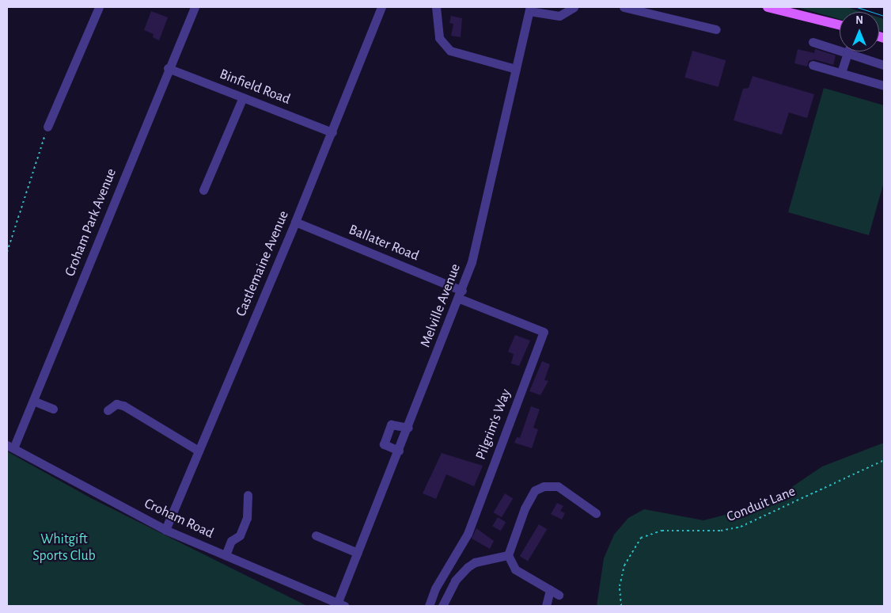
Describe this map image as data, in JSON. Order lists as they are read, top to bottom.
{
  "streets": {
    "street": [
      "Binfield Road",
      "Croham Park Avenue",
      "Ballater Road",
      "Castlemaine Avenue",
      "Melville Avenue",
      "Pilgrim's Way",
      "Croham Road"
    ],
    "path": ["Conduit Lane"]
  },
  "crossings": [
    ["Binfield Road", "Croham Park Avenue"],
    ["Binfield Road", "Castlemaine Avenue"],
    ["Croham Park Avenue", "Croham Road"],
    ["Ballater Road", "Castlemaine Avenue"],
    ["Ballater Road", "Melville Avenue"],
    ["Ballater Road", "Pilgrim's Way"],
    ["Castlemaine Avenue", "Croham Road"],
    ["Melville Avenue", "Pilgrim's Way"],
    ["Melville Avenue", "Croham Road"]
  ],
  "parks": ["Whitgift Sports Club"],
  "north": "top"
}
